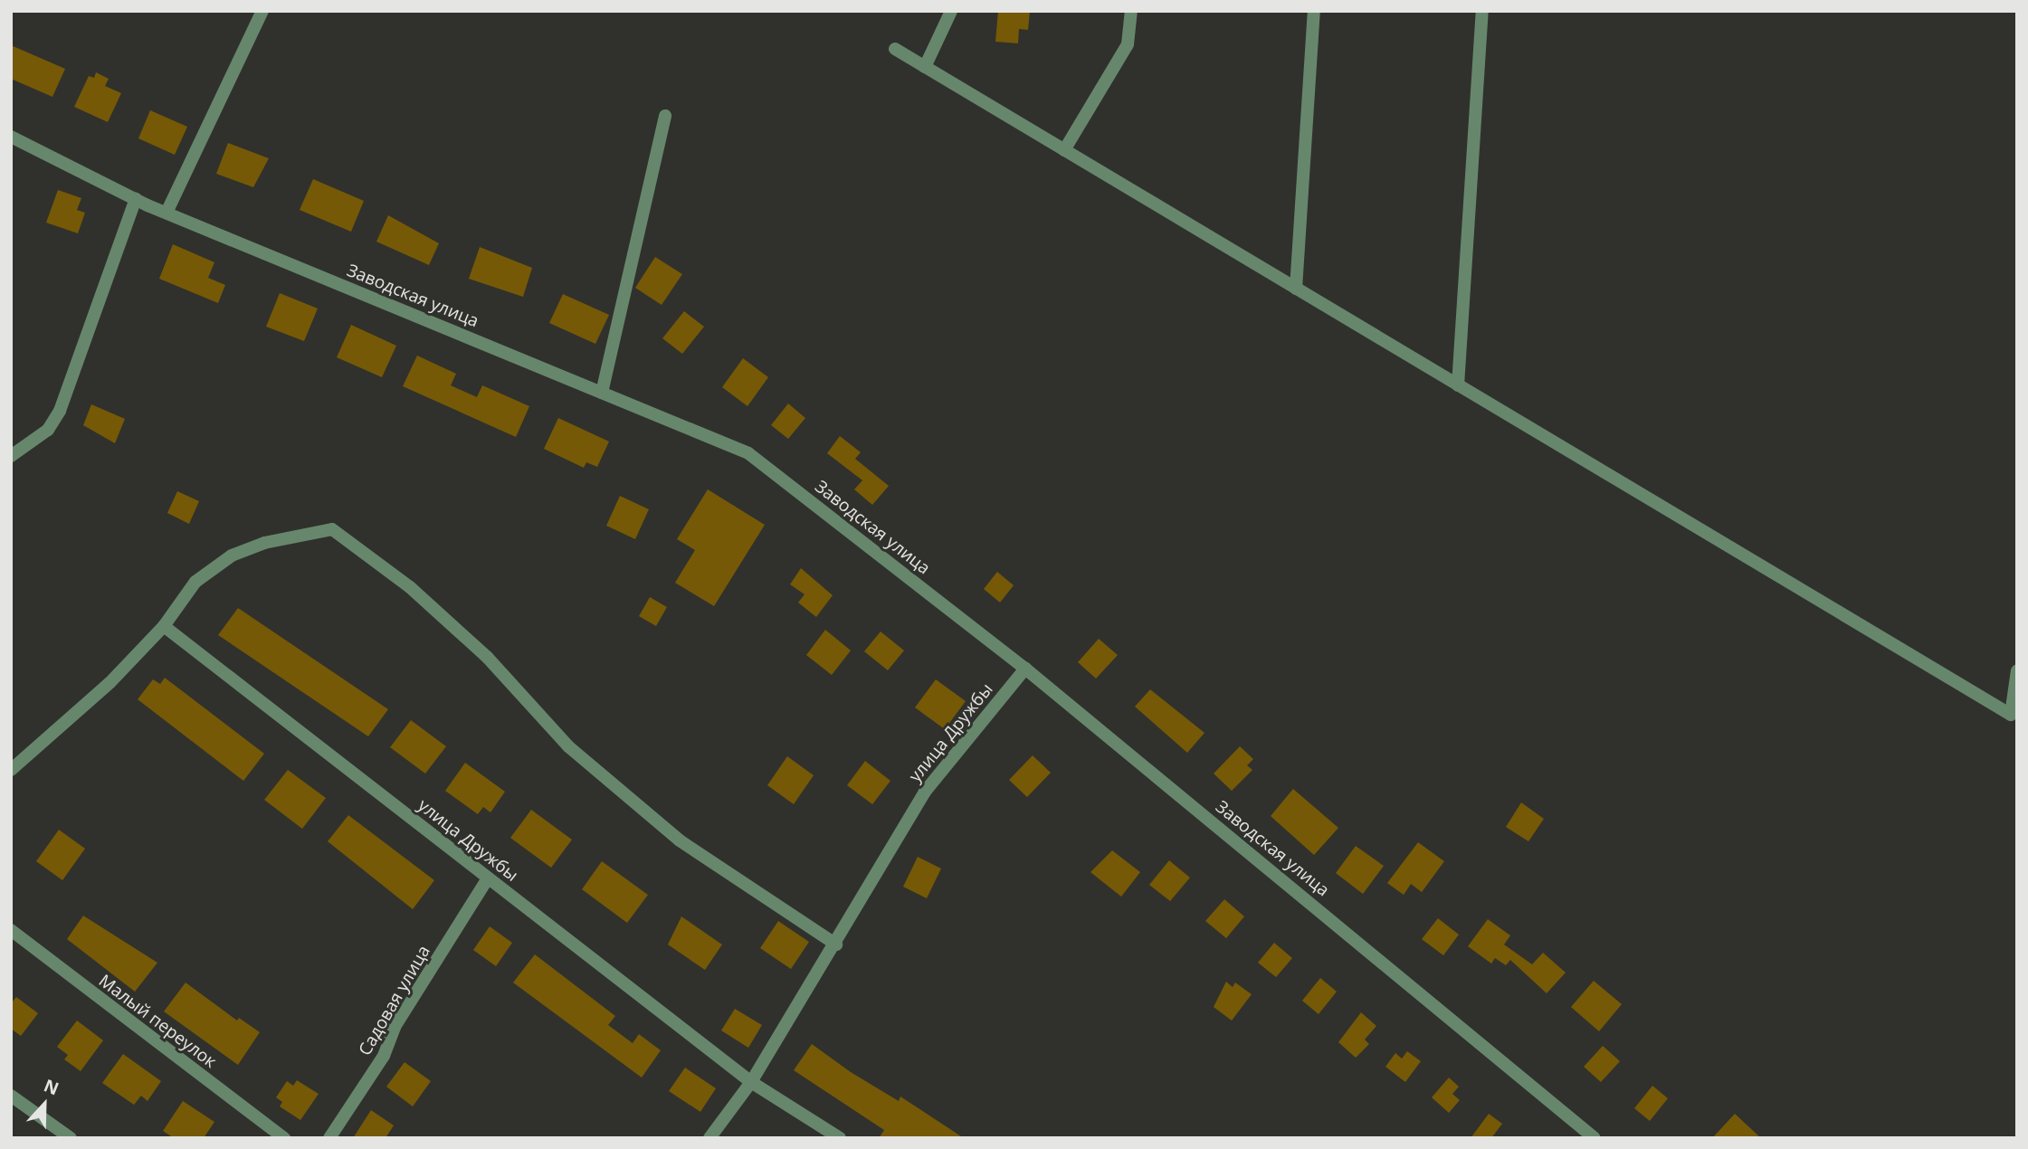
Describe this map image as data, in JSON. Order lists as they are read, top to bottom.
{
  "streets": {
    "street": [
      "Заводская улица",
      "улица Дружбы",
      "Садовая улица",
      "Малый переулок"
    ]
  },
  "crossings": [
    ["Заводская улица", "улица Дружбы"],
    ["улица Дружбы", "Садовая улица"]
  ],
  "north": "top"
}
